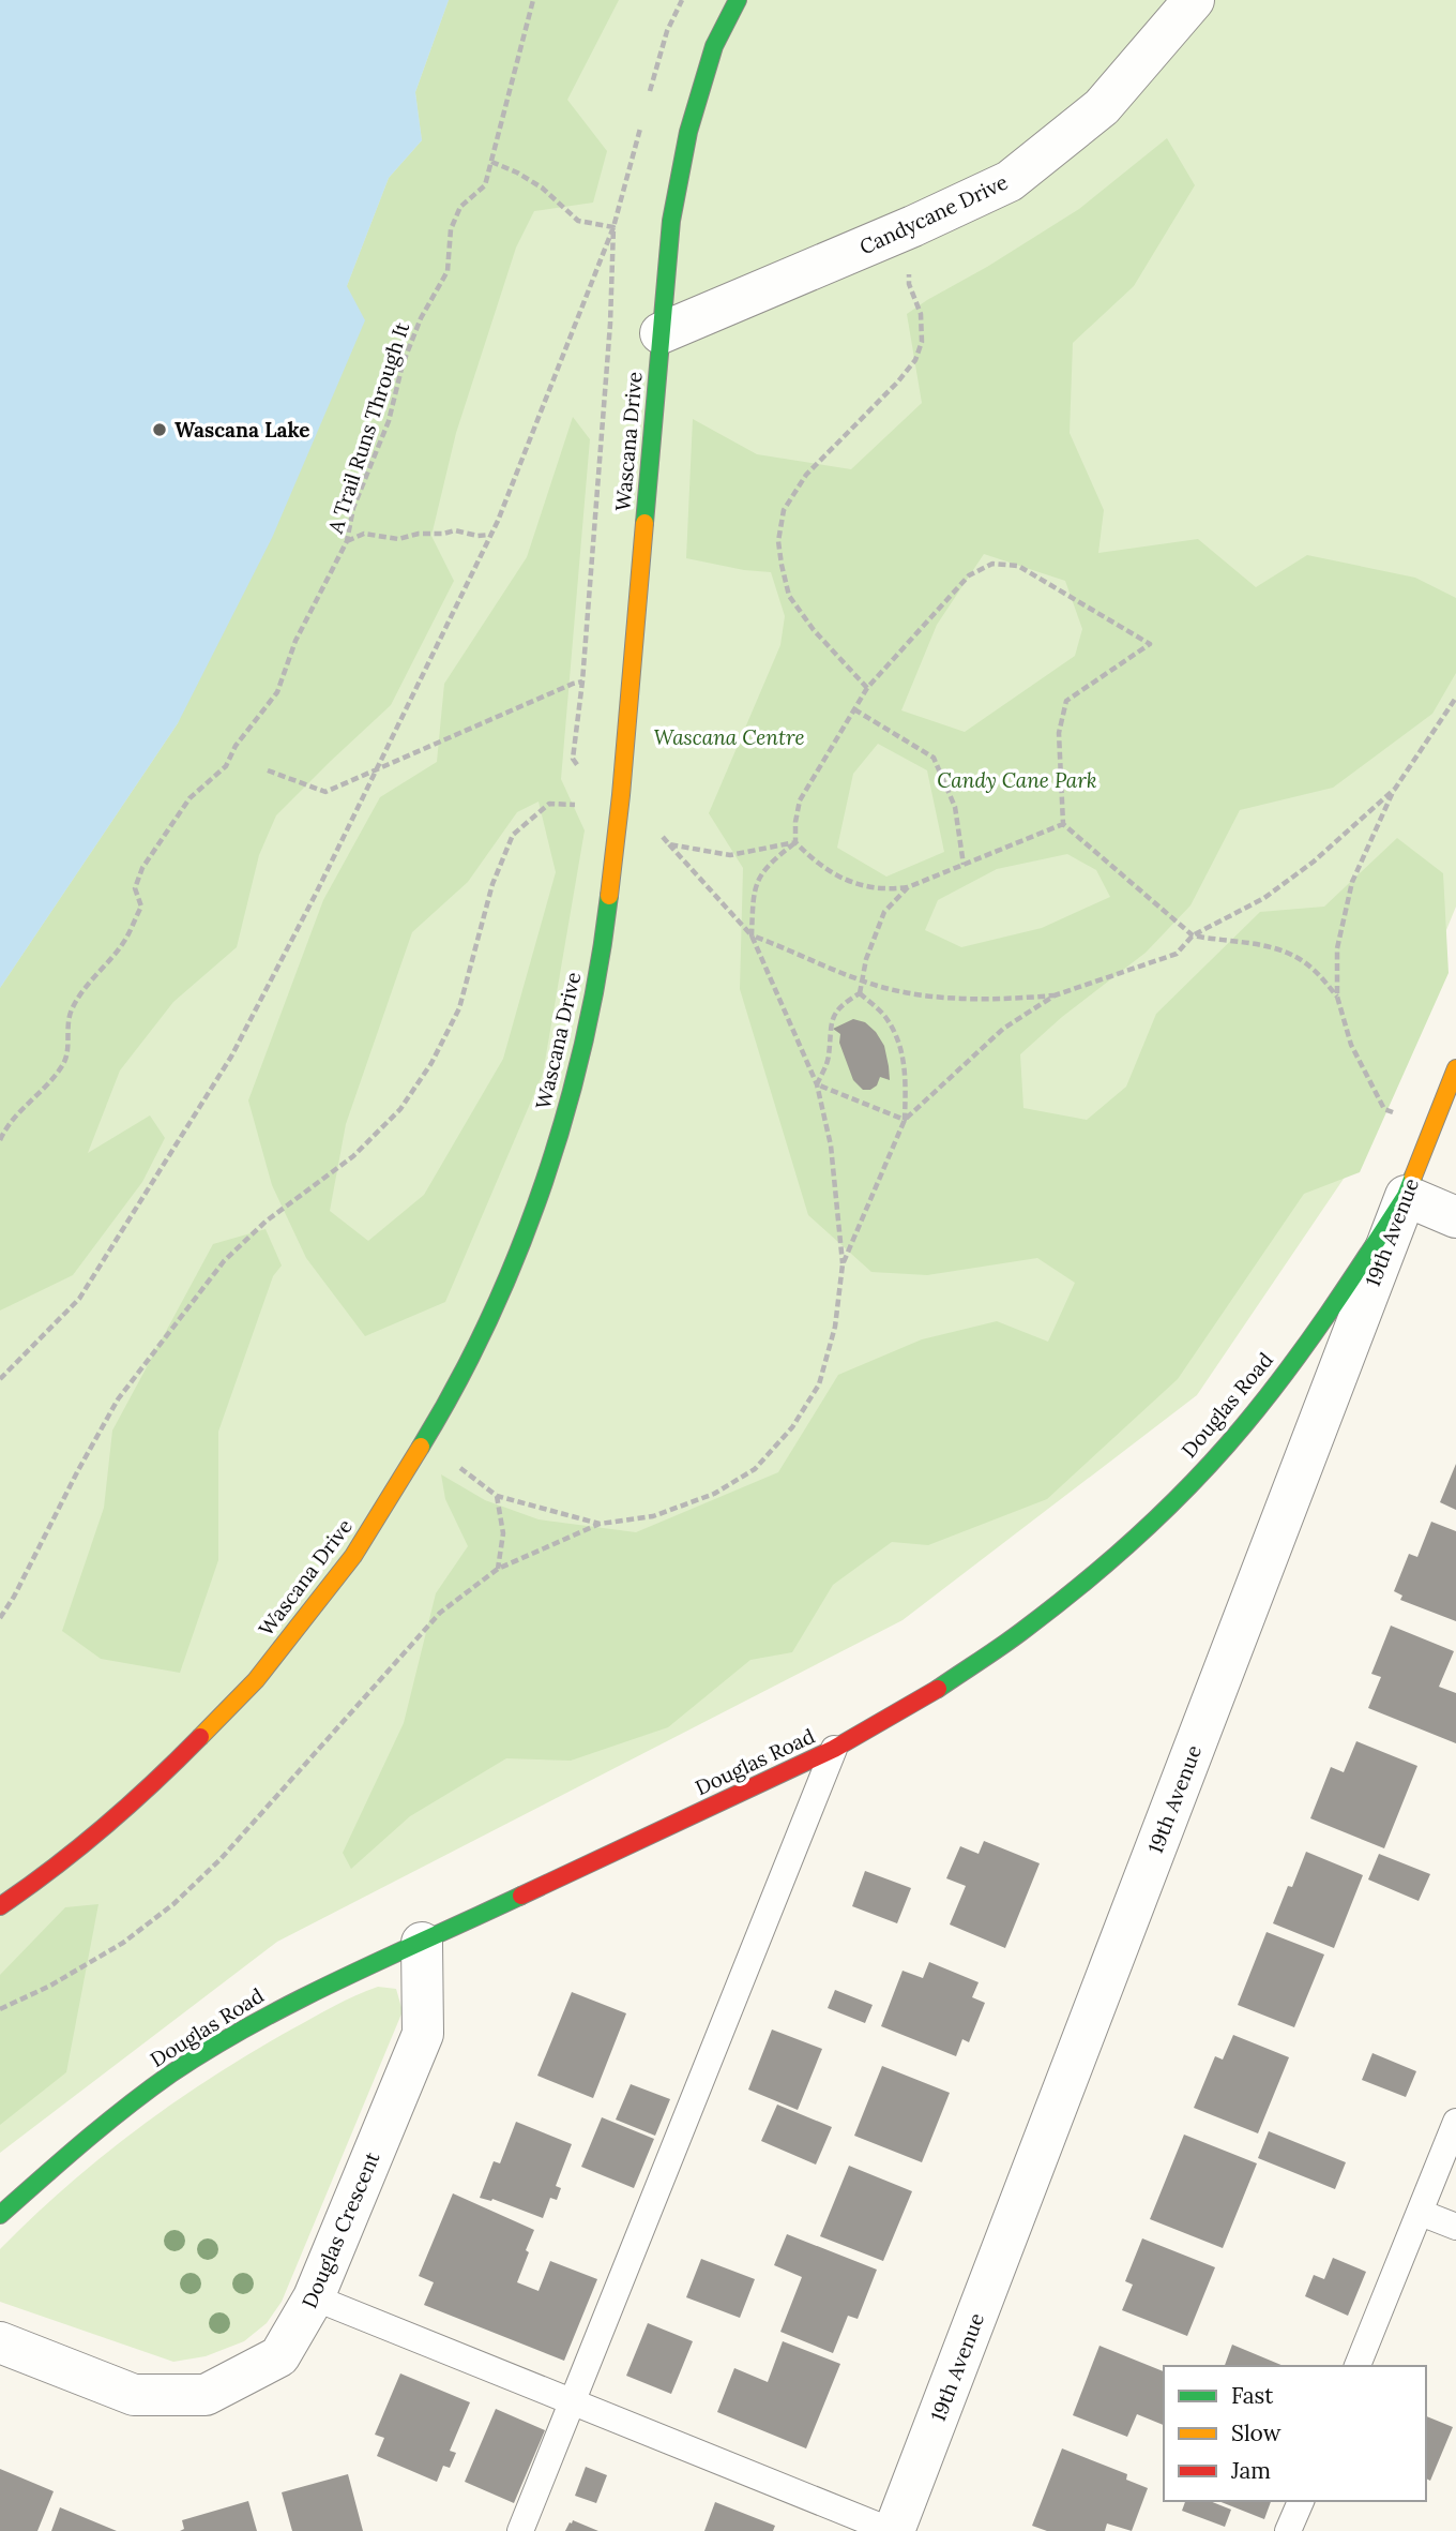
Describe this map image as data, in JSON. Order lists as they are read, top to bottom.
{
  "streets": {
    "street": [
      "Candycane Drive",
      "Wascana Drive",
      "19th Avenue",
      "Douglas Road",
      "Douglas Crescent"
    ],
    "path": ["A Trail Runs Through It"]
  },
  "crossings": [
    ["Candycane Drive", "Wascana Drive"],
    ["19th Avenue", "Douglas Road"],
    ["Douglas Road", "Douglas Crescent"]
  ],
  "parks": ["Wascana Centre", "Candy Cane Park"],
  "places": ["Wascana Lake"],
  "legend": ["Fast", "Slow", "Jam"]
}
